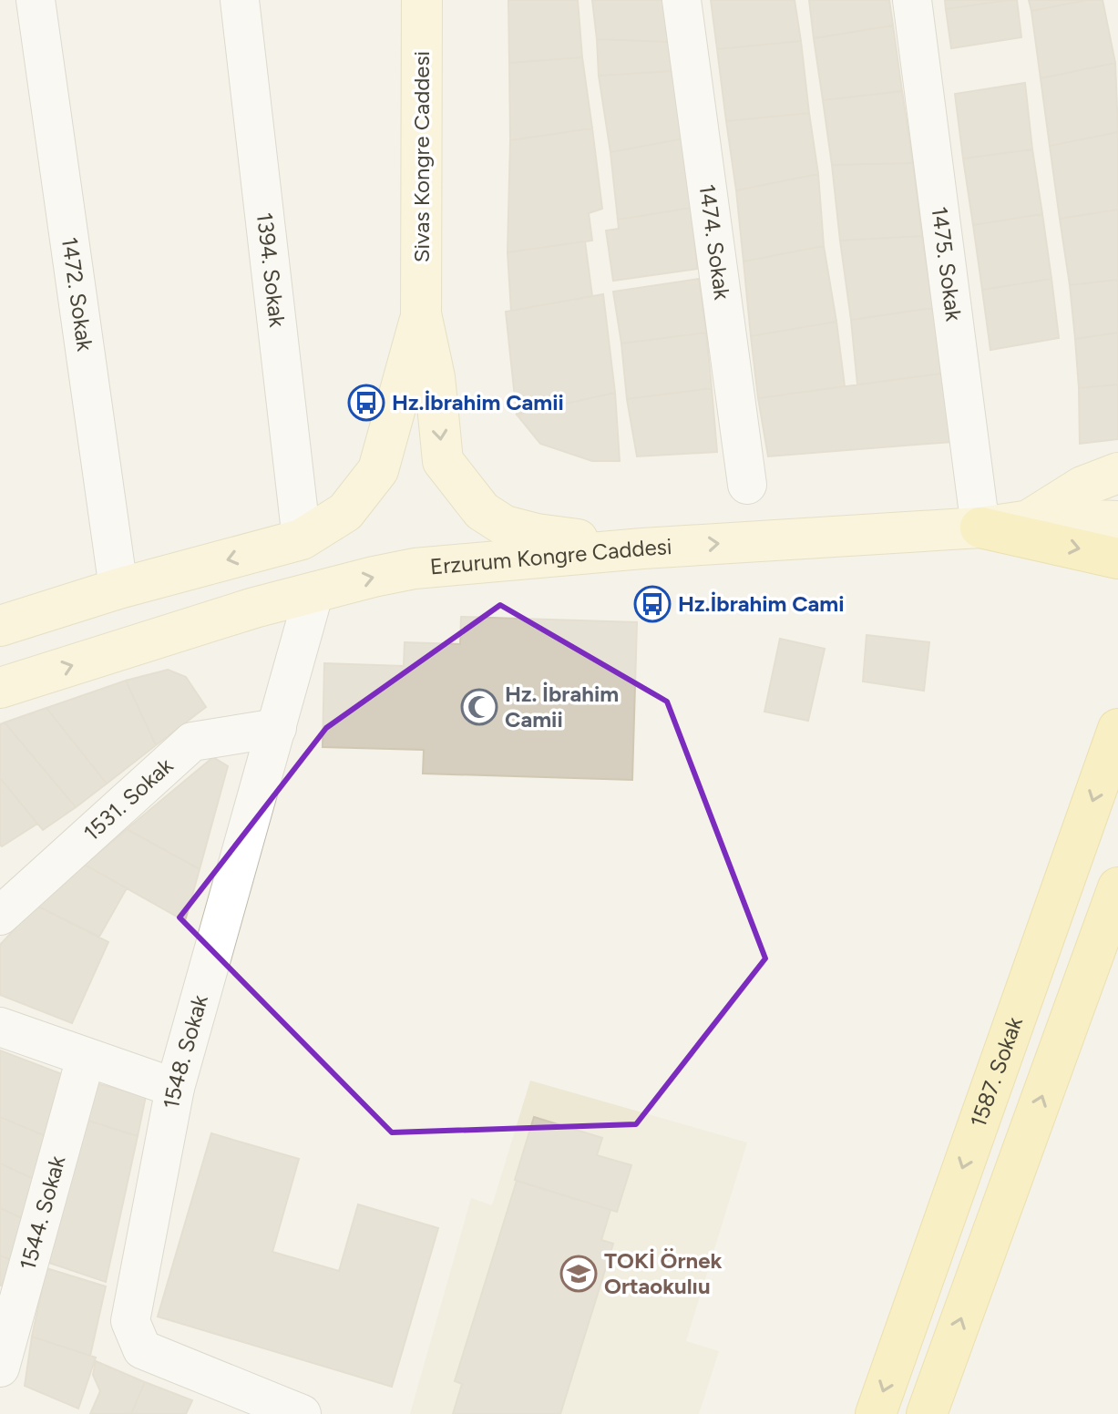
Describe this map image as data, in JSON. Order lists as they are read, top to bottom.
{
  "streets": {
    "main road": ["Sivas Kongre Caddesi", "Erzurum Kongre Caddesi", "1587. Sokak"],
    "street": [
      "1474. Sokak",
      "1475. Sokak",
      "1394. Sokak",
      "1472. Sokak",
      "1531. Sokak",
      "1548. Sokak",
      "1544. Sokak"
    ]
  },
  "crossings": [
    ["Sivas Kongre Caddesi", "1394. Sokak"],
    ["Sivas Kongre Caddesi", "Erzurum Kongre Caddesi"],
    ["1475. Sokak", "Erzurum Kongre Caddesi"],
    ["Erzurum Kongre Caddesi", "1548. Sokak"],
    ["1531. Sokak", "1548. Sokak"]
  ],
  "places": {
    "bus stop": ["Hz.İbrahim Camii", "Hz.İbrahim Cami"],
    "mosque": ["Hz. İbrahim Camii"],
    "school or university": ["TOKİ Örnek Ortaokulıu"]
  }
}
